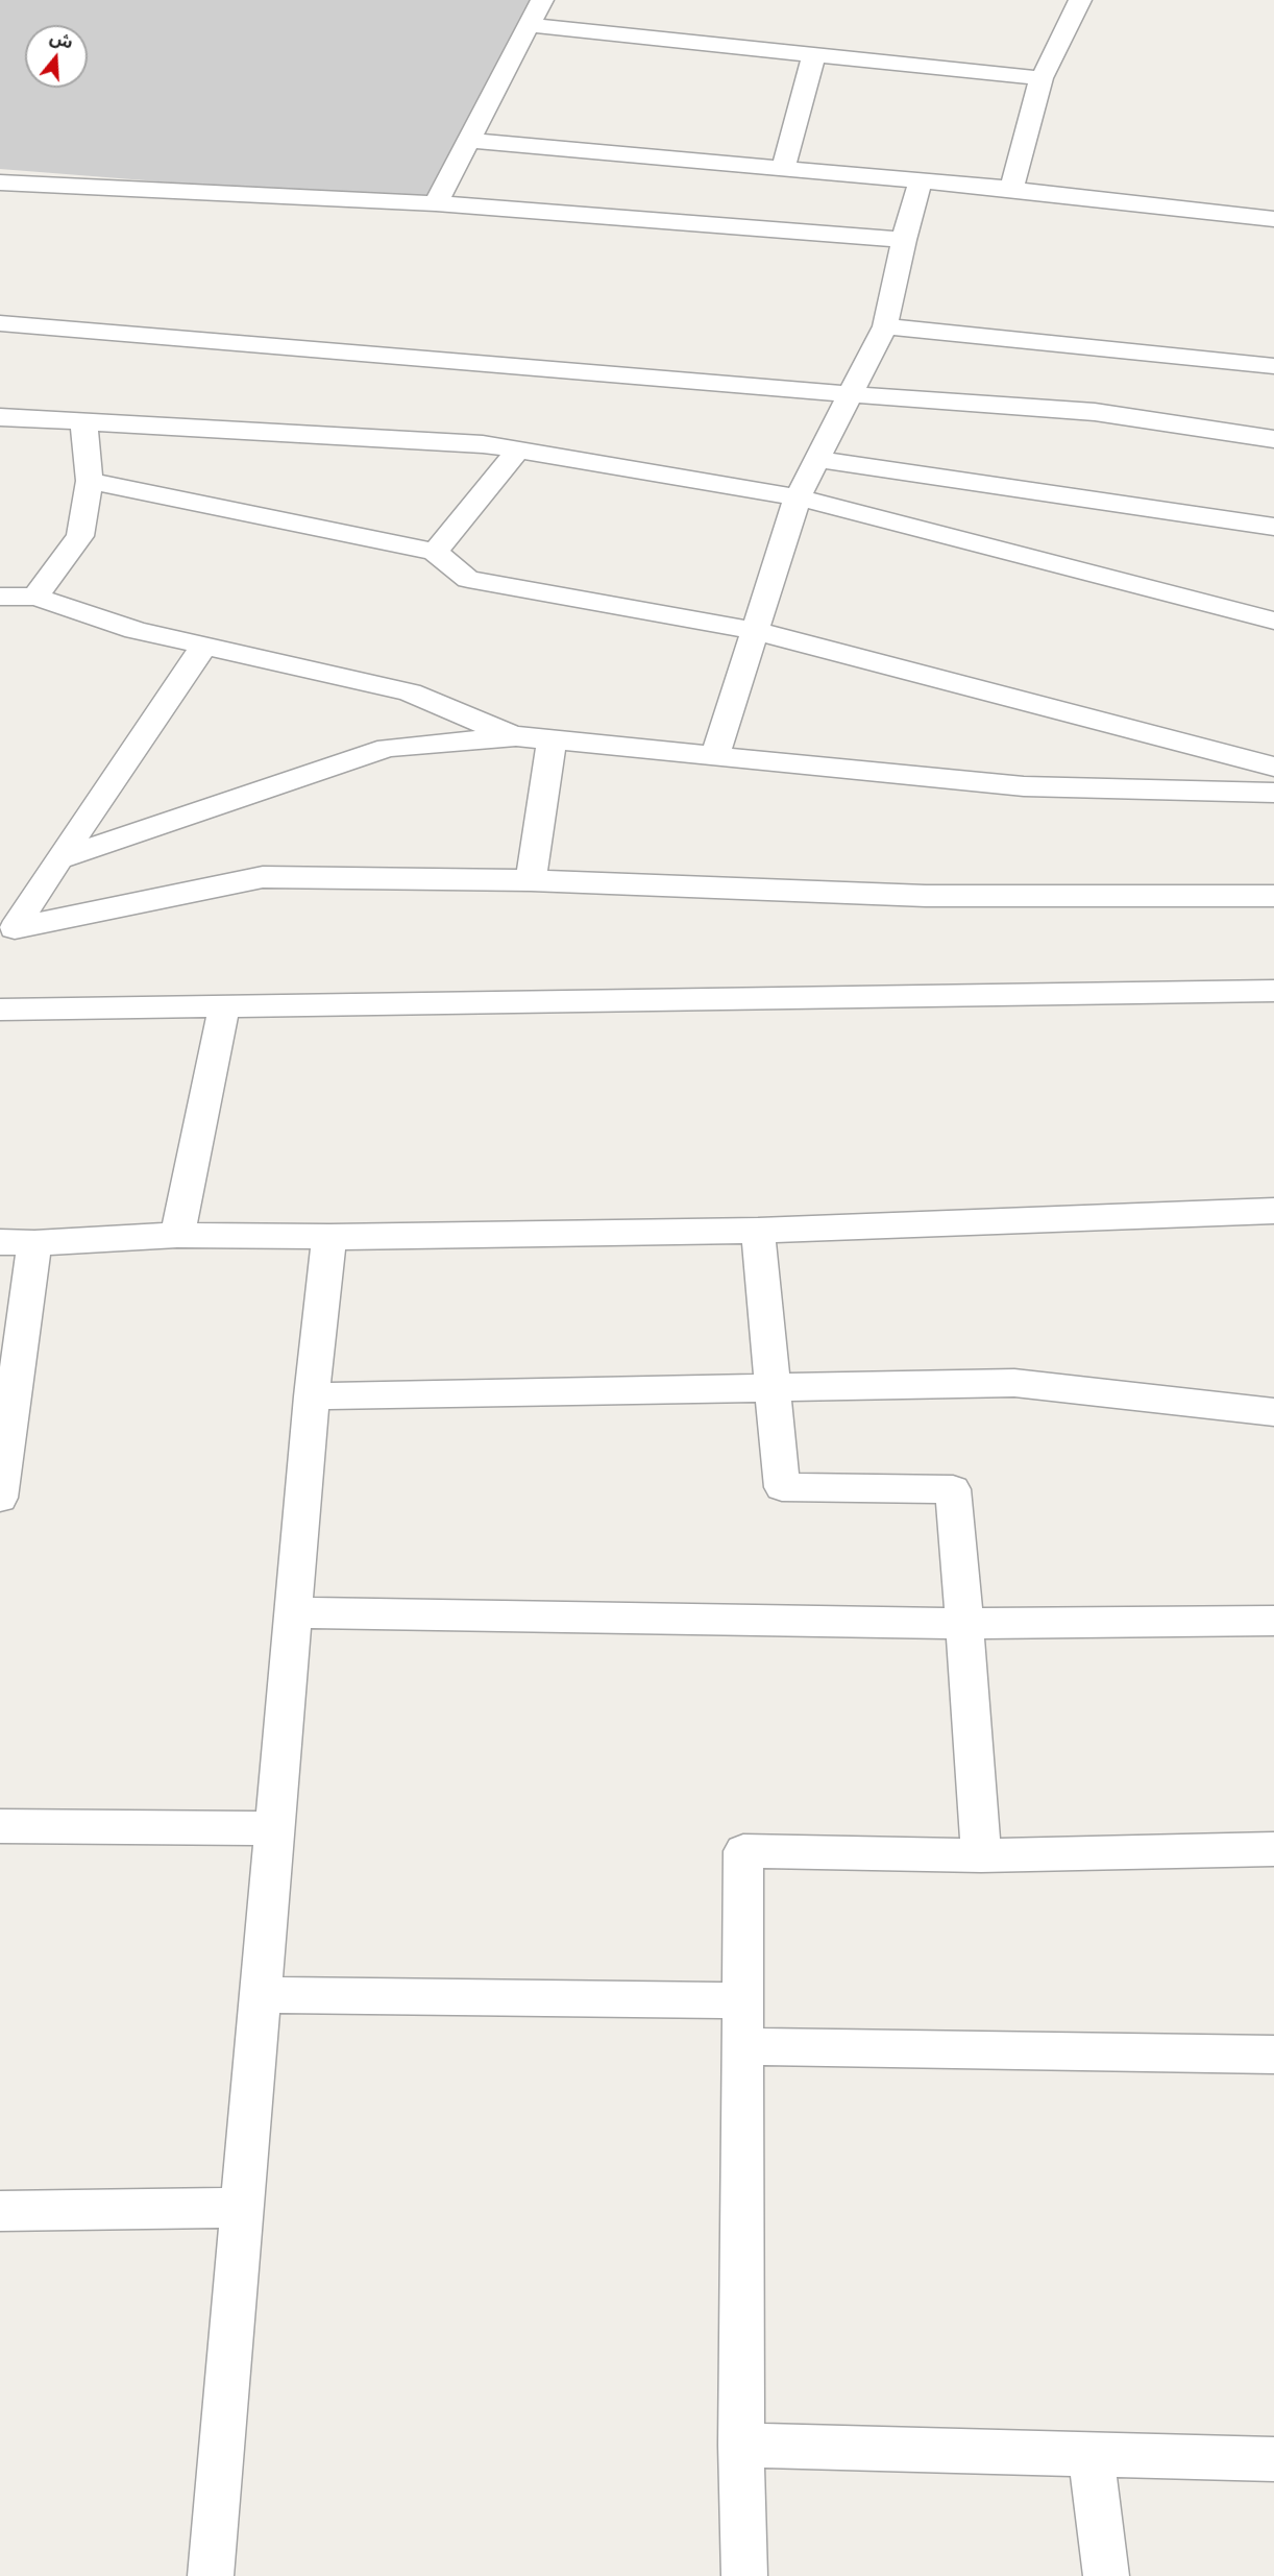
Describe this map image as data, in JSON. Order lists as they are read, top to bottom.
{
  "north": "top"
}
